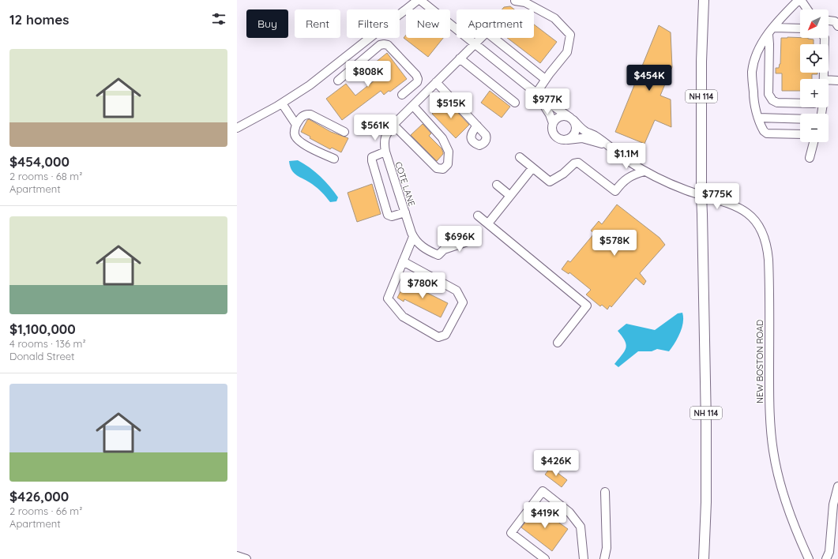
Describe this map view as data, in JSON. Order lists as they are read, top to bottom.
{
  "streets": {
    "main road": ["NH 114"],
    "street": ["COTE LANE", "NEW BOSTON ROAD"]
  },
  "crossings": [
    ["NH 114", "NEW BOSTON ROAD"]
  ],
  "north": "bottom left",
  "page": {
    "heading": "12 homes",
    "map_buttons": ["+", "−"],
    "chip": [
      "Buy",
      "Rent",
      "Filters",
      "New",
      "Apartment"
    ],
    "list": [
      {
        "name": "$454,000",
        "note": "2 rooms · 68 m² · Apartment"
      },
      {
        "name": "$1,100,000",
        "note": "4 rooms · 136 m² · Donald Street"
      },
      {
        "name": "$426,000",
        "note": "2 rooms · 66 m² · Apartment"
      }
    ],
    "price": [
      "$808K",
      "$454K",
      "$977K",
      "$515K",
      "$561K",
      "$1.1M",
      "$775K",
      "$696K",
      "$578K",
      "$780K",
      "$426K",
      "$419K"
    ]
  }
}
